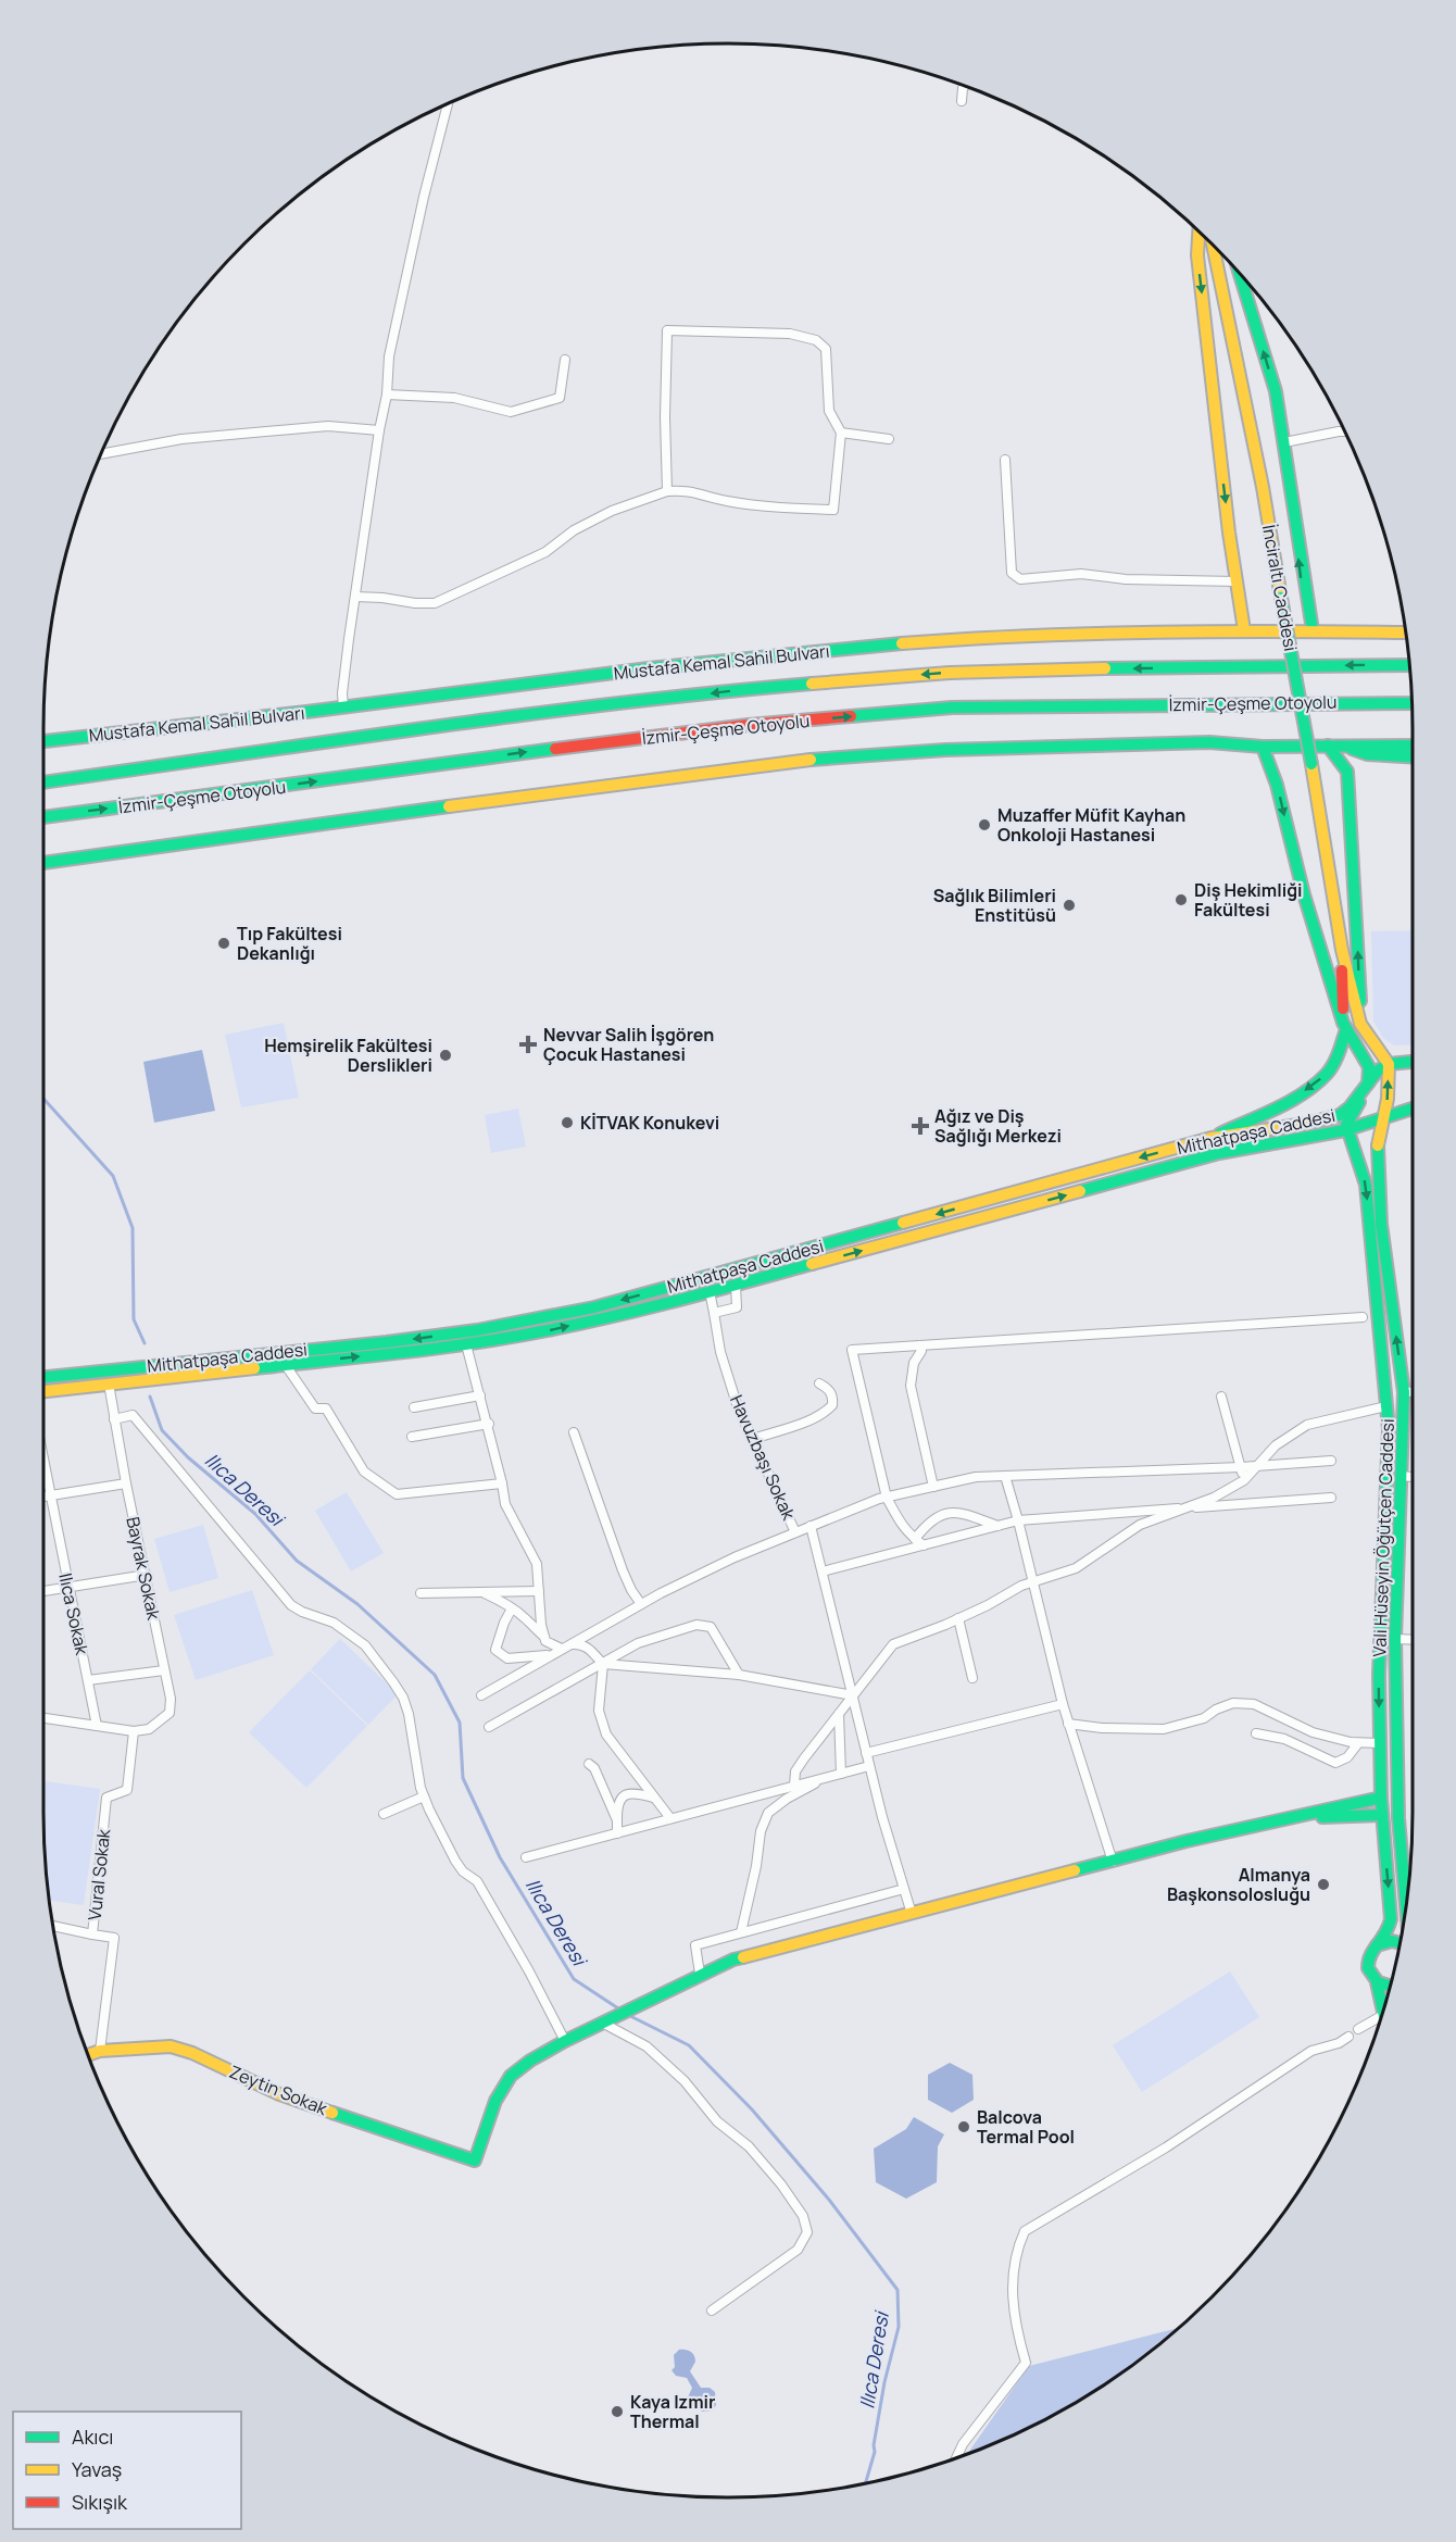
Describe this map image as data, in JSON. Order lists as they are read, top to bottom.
{
  "streets": {
    "main road": [
      "İnciraltı Caddesi",
      "Mustafa Kemal Sahil Bulvarı",
      "İzmir-Çeşme Otoyolu",
      "Mithatpaşa Caddesi",
      "Vali Hüseyin Öğütçen Caddesi",
      "Zeytin Sokak"
    ],
    "street": [
      "Havuzbaşı Sokak",
      "Bayrak Sokak",
      "Ilıca Sokak",
      "Vural Sokak"
    ]
  },
  "crossings": [
    ["Mithatpaşa Caddesi", "Havuzbaşı Sokak"],
    ["Mithatpaşa Caddesi", "Vali Hüseyin Öğütçen Caddesi"],
    ["Mithatpaşa Caddesi", "Bayrak Sokak"],
    ["Bayrak Sokak", "Vural Sokak"],
    ["Vural Sokak", "Zeytin Sokak"]
  ],
  "water": ["Ilıca Deresi"],
  "places": {
    "other": [
      "Muzaffer Müfit Kayhan Onkoloji Hastanesi",
      "Diş Hekimliği Fakültesi",
      "Sağlık Bilimleri Enstitüsü",
      "Tıp Fakültesi Dekanlığı",
      "Hemşirelik Fakültesi Derslikleri",
      "KİTVAK Konukevi",
      "Almanya Başkonsolosluğu",
      "Balcova Termal Pool",
      "Kaya Izmir Thermal"
    ],
    "health": ["Nevvar Salih İşgören Çocuk Hastanesi", "Ağız ve Diş Sağlığı Merkezi"]
  },
  "legend": ["Akıcı", "Yavaş", "Sıkışık"]
}
